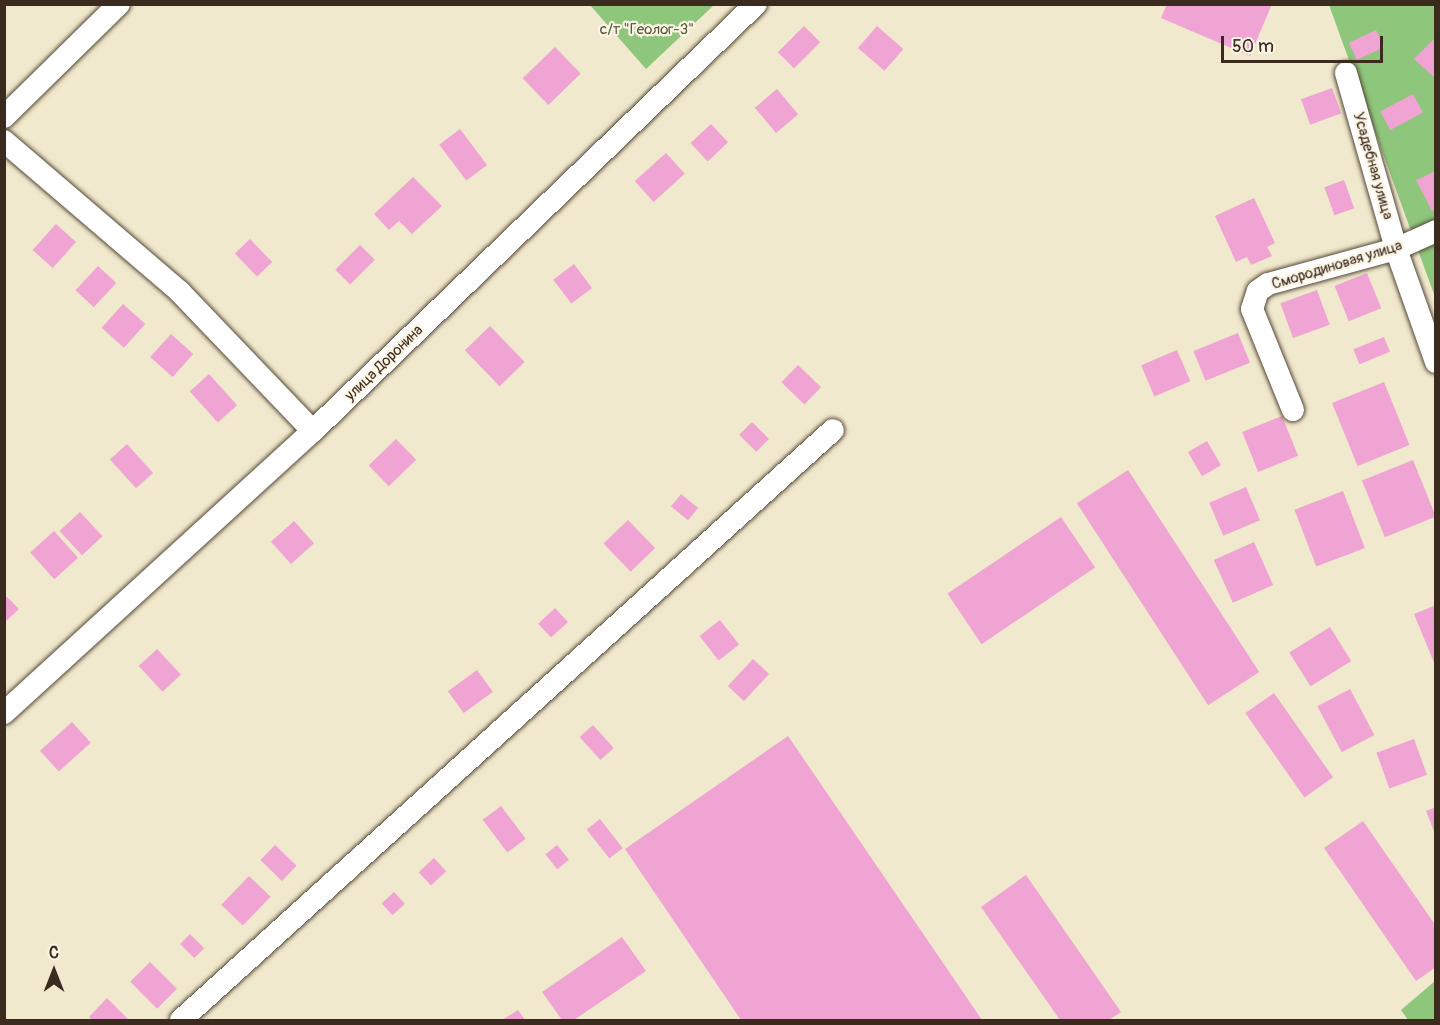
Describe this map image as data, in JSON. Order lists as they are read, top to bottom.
{
  "streets": {
    "street": ["Усадебная улица", "Смородиновая улица", "улица Доронина"]
  },
  "crossings": [
    ["Усадебная улица", "Смородиновая улица"]
  ],
  "parks": ["с/т \"Геолог-3\""],
  "scale_bar": "50 m",
  "north": "top"
}
